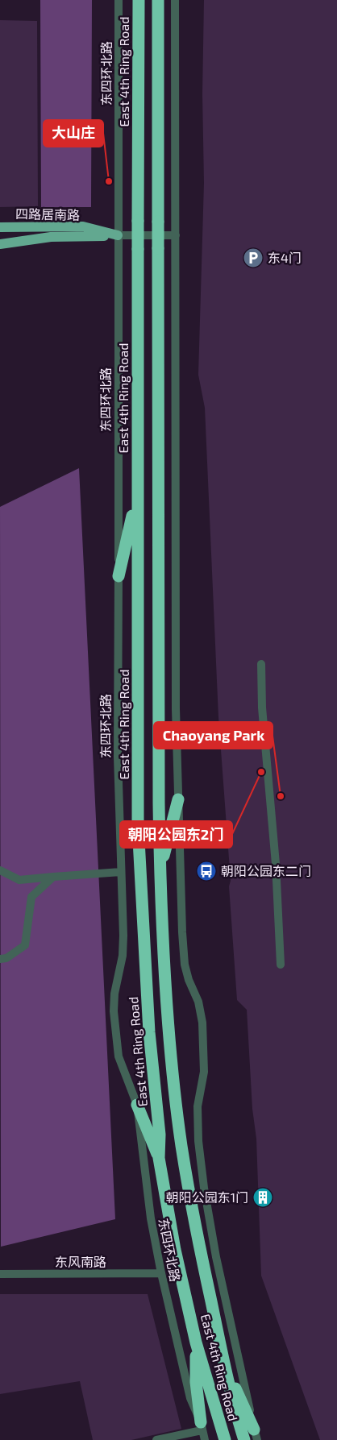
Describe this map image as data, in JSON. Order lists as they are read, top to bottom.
{
  "streets": {
    "highway": ["East 4th Ring Road"],
    "main road": ["四路居南路"],
    "street": ["东四环北路", "东风南路"]
  },
  "crossings": [
    ["东四环北路", "四路居南路"],
    ["东四环北路", "东风南路"]
  ],
  "places": {
    "other": ["大山庄", "朝阳公园东2门", "Chaoyang Park"],
    "parking": ["东4门"],
    "bus stop": ["朝阳公园东二门"],
    "building": ["朝阳公园东1门"]
  }
}
